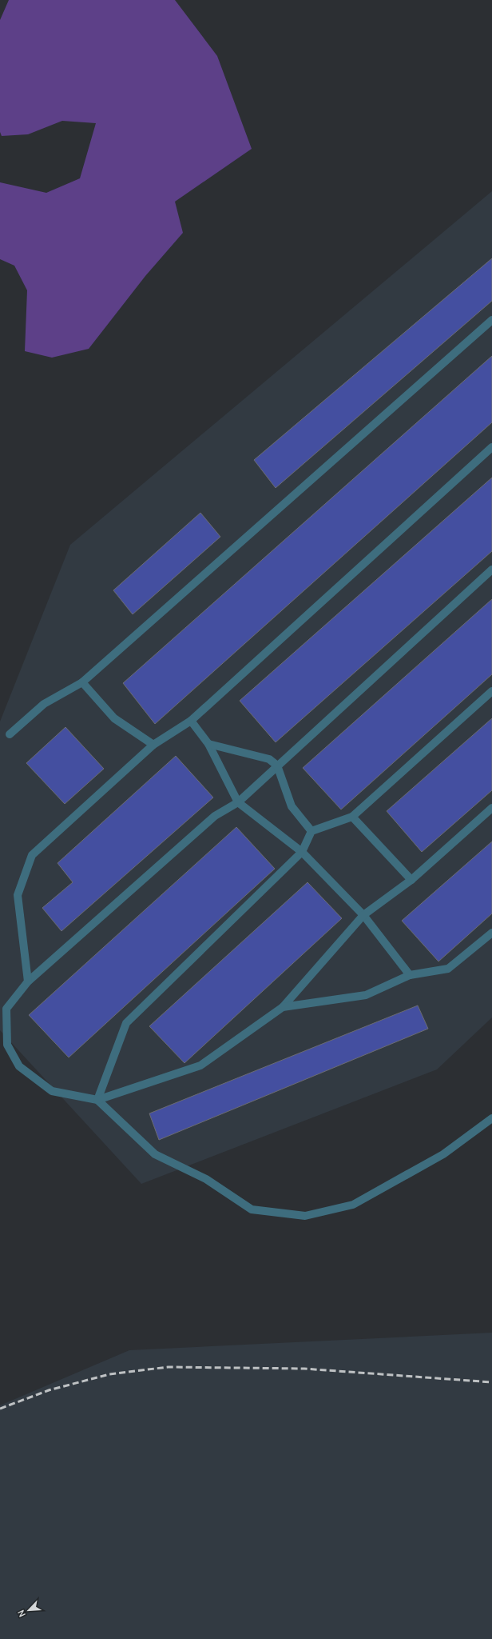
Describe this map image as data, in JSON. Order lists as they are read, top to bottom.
{
  "north": "bottom left"
}
